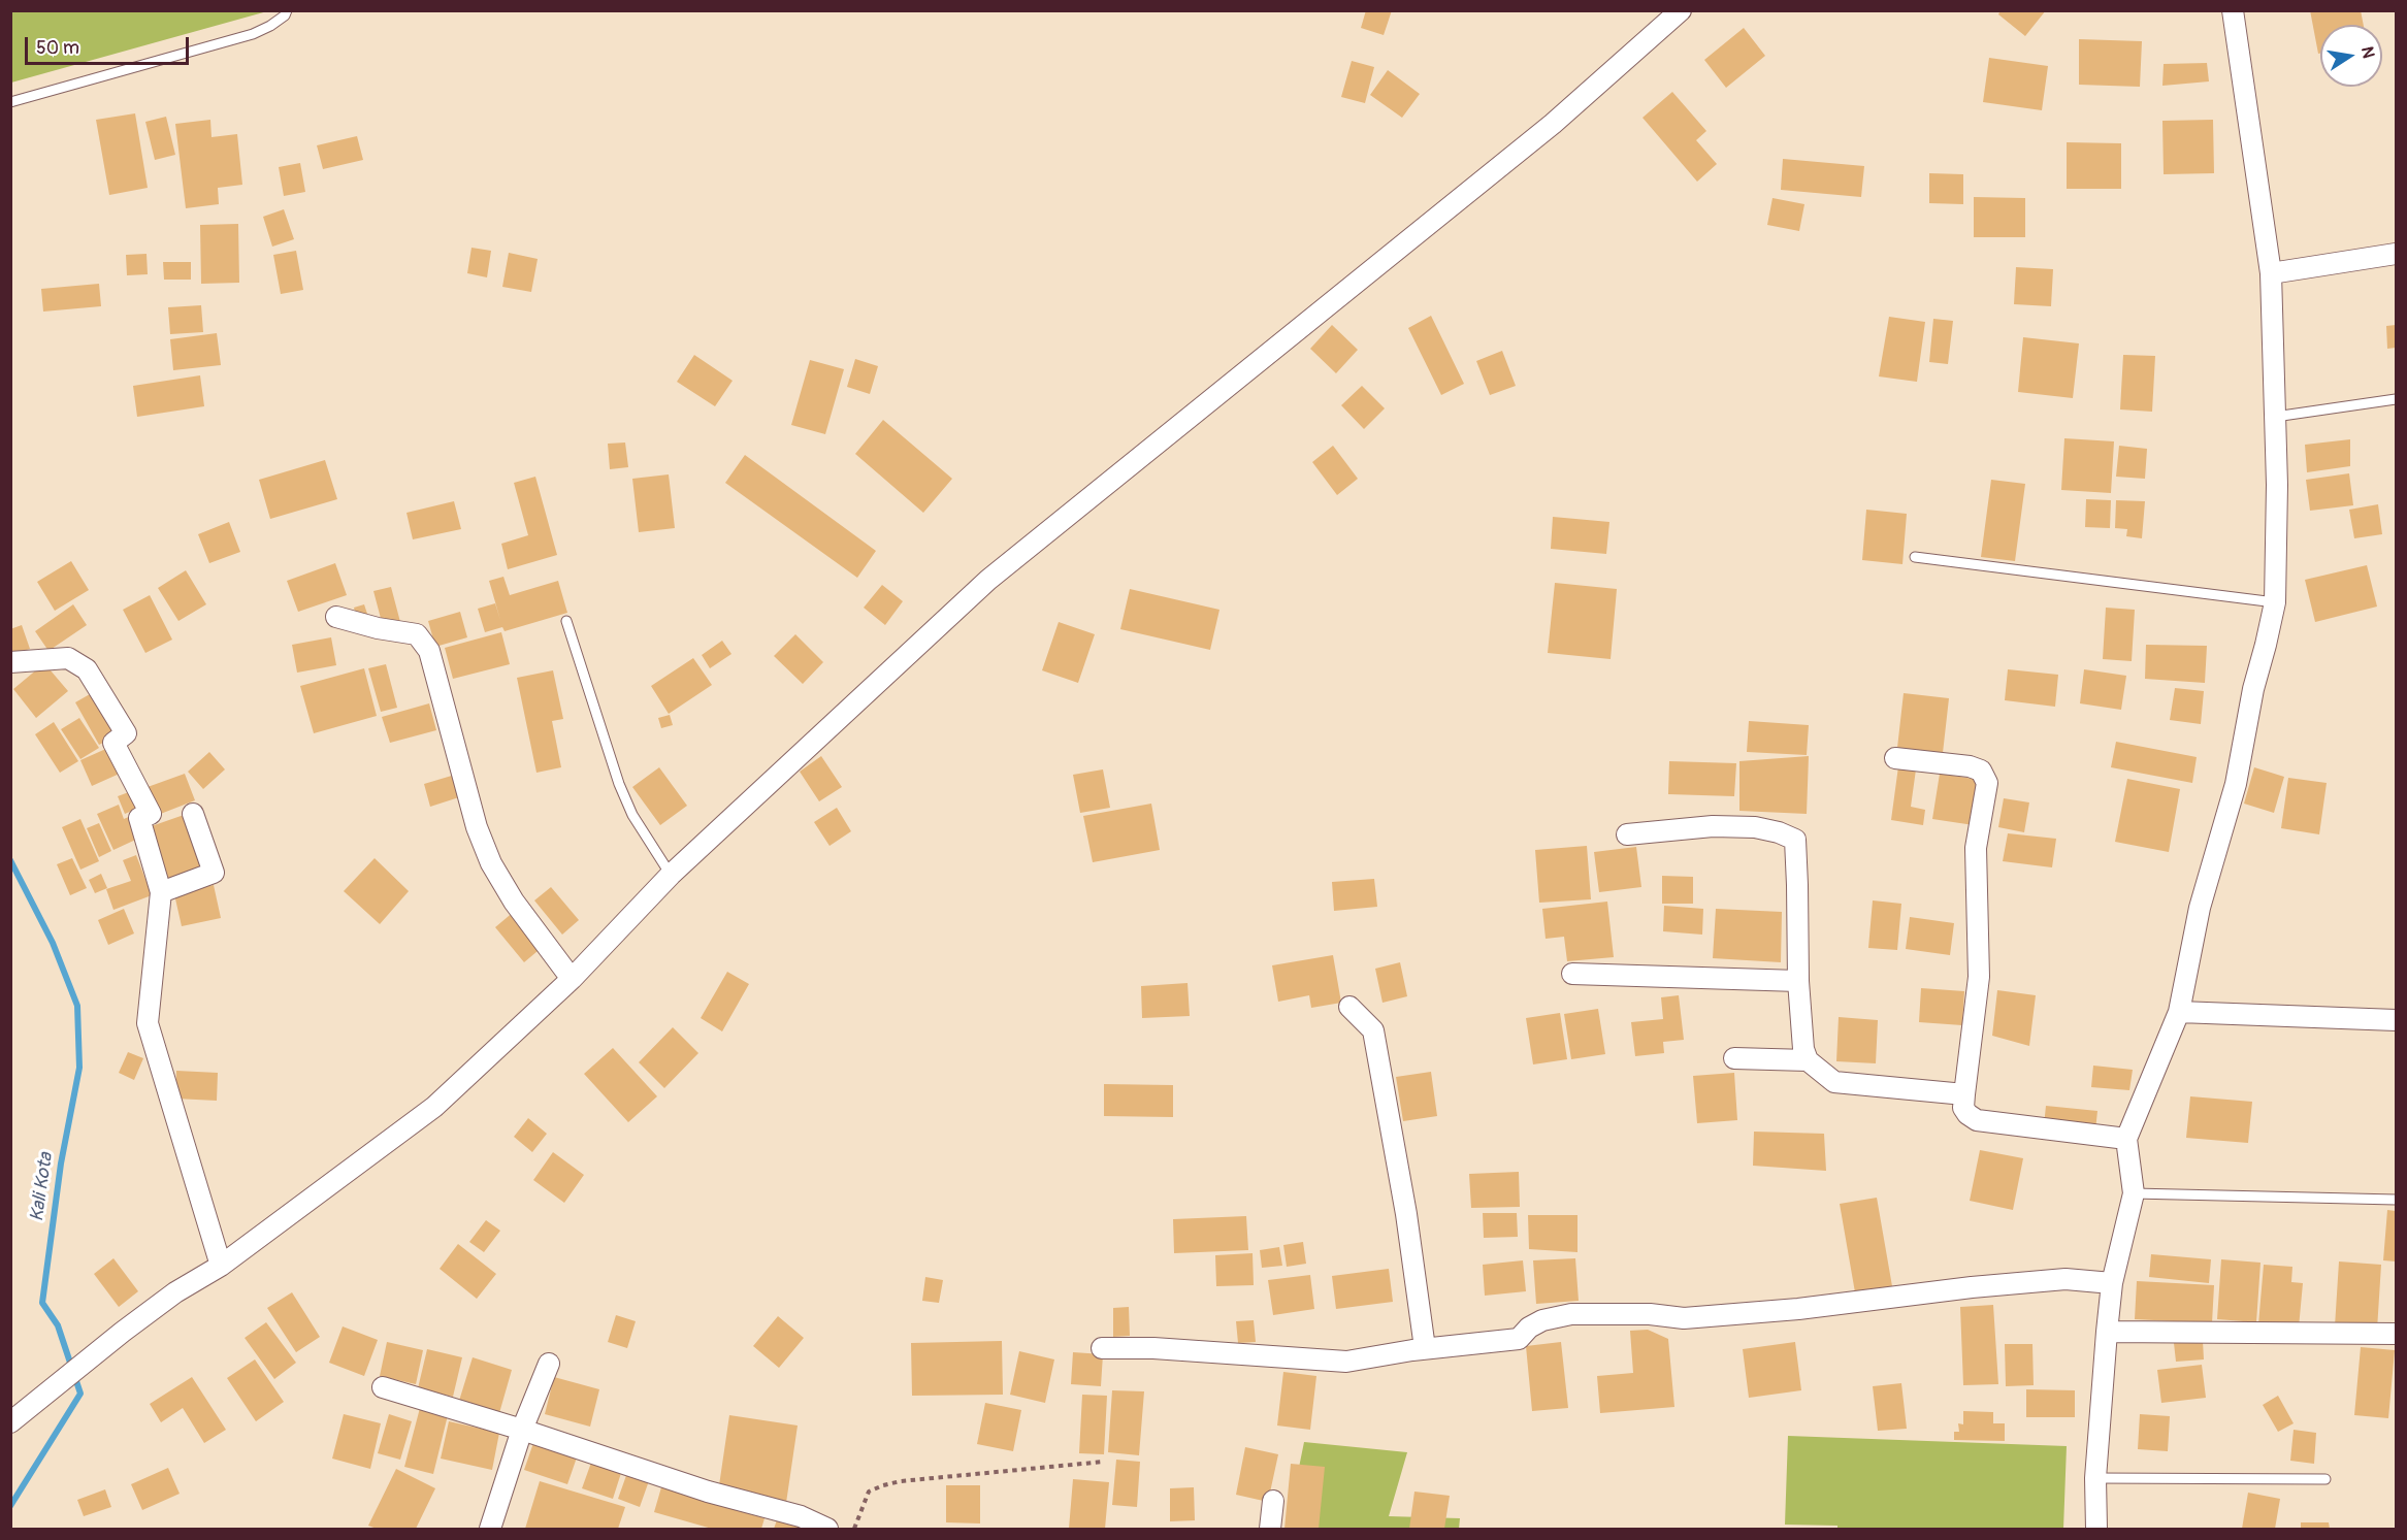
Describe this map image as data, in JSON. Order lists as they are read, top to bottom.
{
  "water": ["Kali Kota"],
  "scale_bar": "50 m",
  "north": "right"
}
